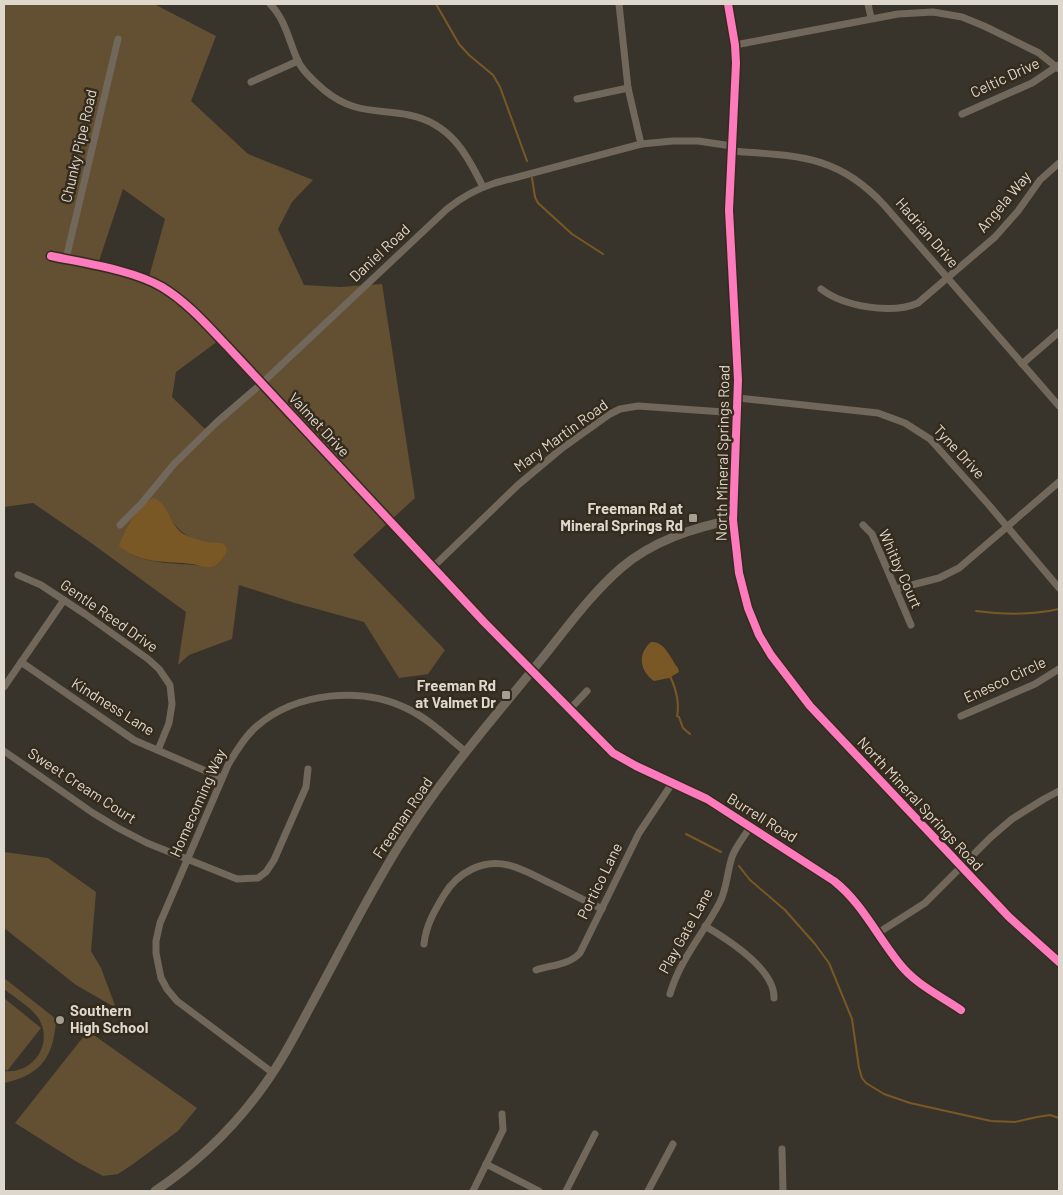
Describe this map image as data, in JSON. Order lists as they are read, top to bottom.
{
  "streets": {
    "street": [
      "Celtic Drive",
      "Chunky Pipe Road",
      "Angela Way",
      "Hadrian Drive",
      "Daniel Road",
      "Valmet Drive",
      "Mary Martin Road",
      "Tyne Drive",
      "North Mineral Springs Road",
      "Whitby Court",
      "Gentle Reed Drive",
      "Enesco Circle",
      "Kindness Lane",
      "Sweet Cream Court",
      "Homecoming Way",
      "Freeman Road",
      "Burrell Road",
      "Portico Lane",
      "Play Gate Lane"
    ]
  },
  "crossings": [
    ["Chunky Pipe Road", "Valmet Drive"],
    ["Angela Way", "Hadrian Drive"],
    ["Hadrian Drive", "Daniel Road"],
    ["Hadrian Drive", "North Mineral Springs Road"],
    ["Daniel Road", "Valmet Drive"],
    ["Daniel Road", "North Mineral Springs Road"],
    ["Valmet Drive", "Mary Martin Road"],
    ["Valmet Drive", "Freeman Road"],
    ["Valmet Drive", "Burrell Road"],
    ["Mary Martin Road", "North Mineral Springs Road"],
    ["Tyne Drive", "North Mineral Springs Road"],
    ["North Mineral Springs Road", "Freeman Road"],
    ["Gentle Reed Drive", "Kindness Lane"],
    ["Kindness Lane", "Homecoming Way"],
    ["Sweet Cream Court", "Homecoming Way"],
    ["Homecoming Way", "Freeman Road"],
    ["Freeman Road", "Burrell Road"],
    ["Burrell Road", "Portico Lane"],
    ["Burrell Road", "Play Gate Lane"]
  ],
  "places": {
    "transit": ["Freeman Rd at Mineral Springs Rd", "Freeman Rd at Valmet Dr"],
    "other": ["Southern High School"]
  }
}
